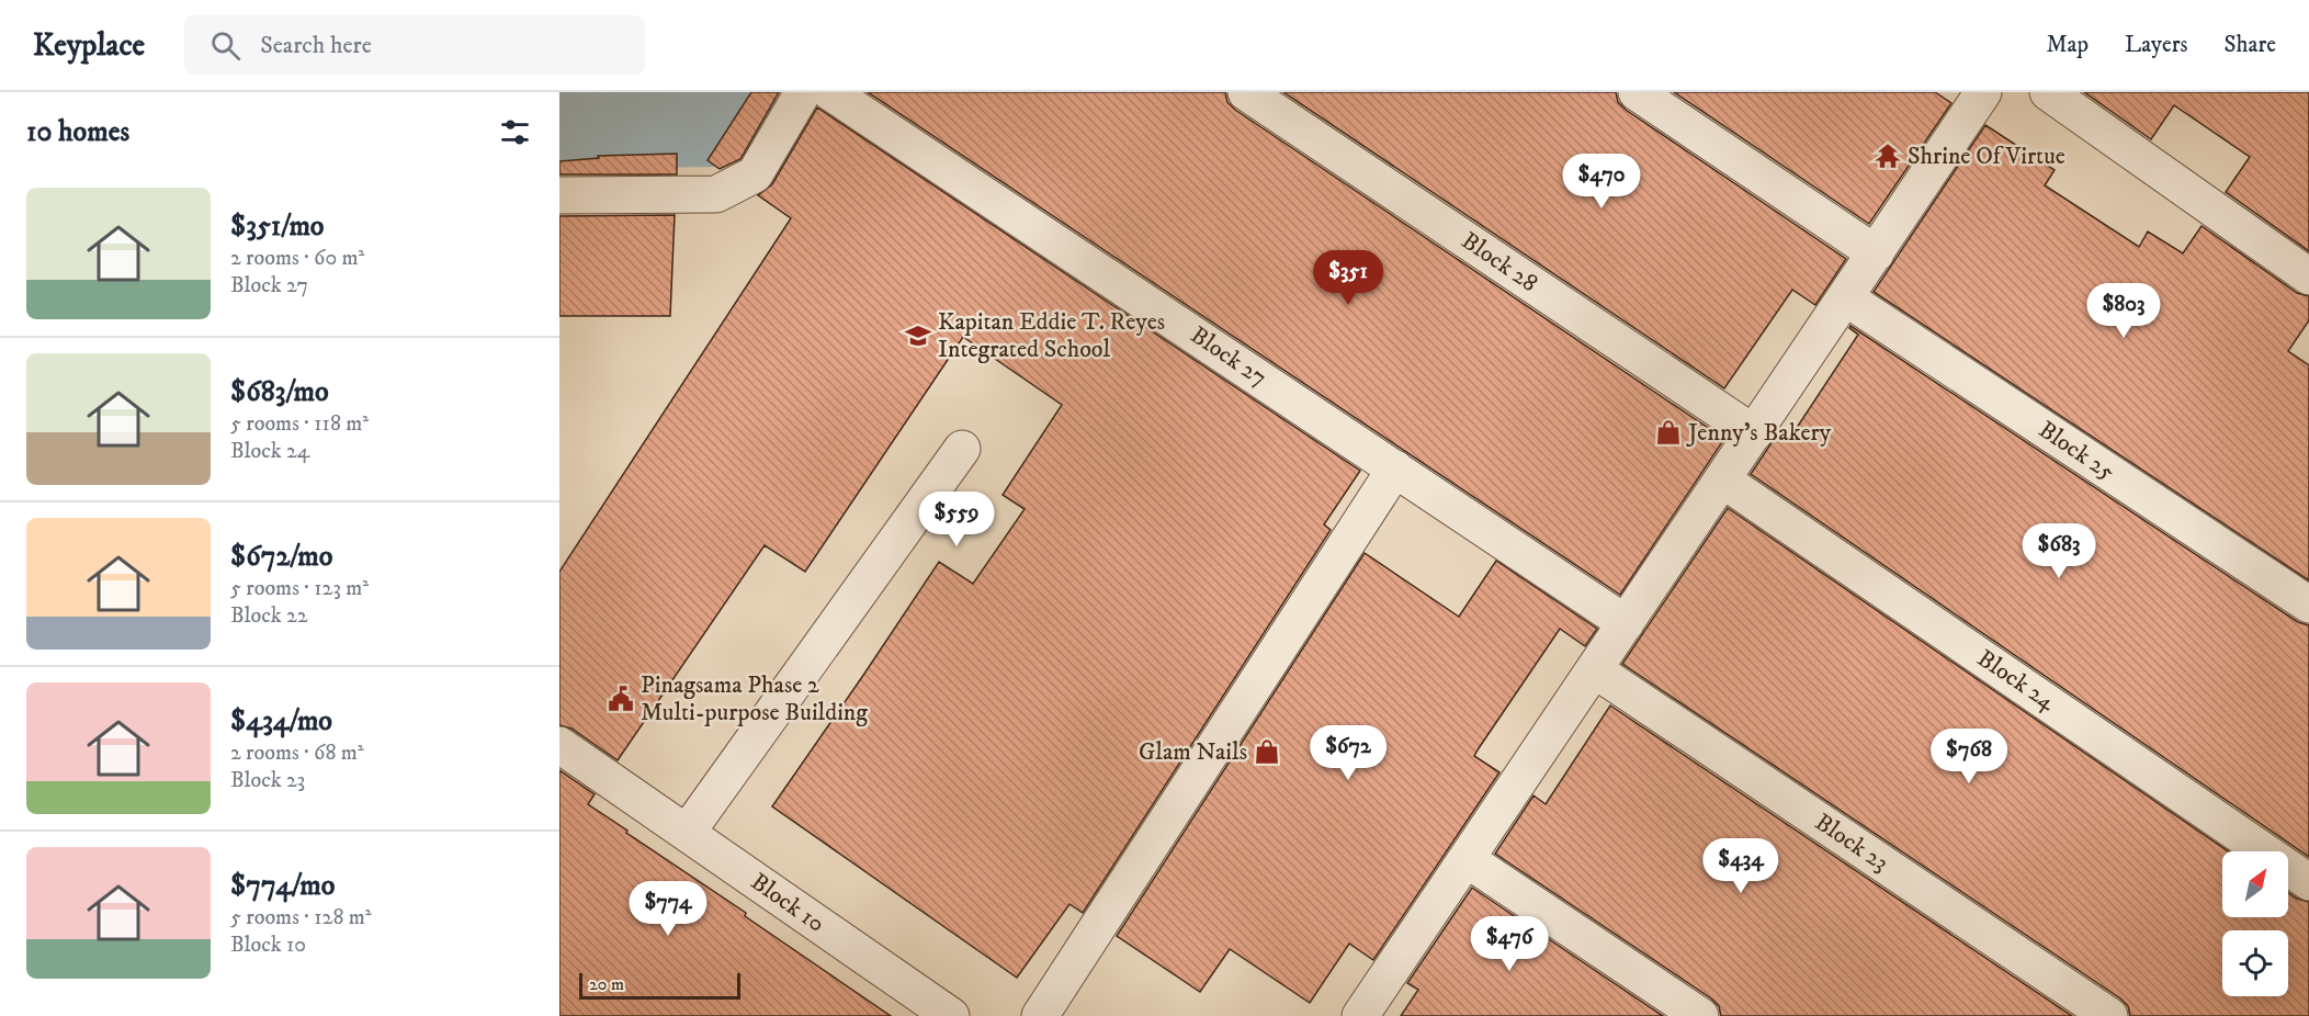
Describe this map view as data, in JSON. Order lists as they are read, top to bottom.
{
  "streets": {
    "street": [
      "Block 28",
      "Block 27",
      "Block 25",
      "Block 24",
      "Block 23",
      "Block 10"
    ]
  },
  "places": {
    "temple": ["Shrine Of Virtue"],
    "school or university": ["Kapitan Eddie T. Reyes Integrated School"],
    "shop": ["Jenny's Bakery", "Glam Nails"],
    "public building": ["Pinagsama Phase 2 Multi-purpose Building"]
  },
  "scale_bar": "20 m",
  "north": "top right",
  "page": {
    "header": "Keyplace",
    "search": "Search here",
    "nav": ["Map", "Layers", "Share"],
    "heading": "10 homes",
    "price": [
      "$470",
      "$351",
      "$803",
      "$559",
      "$683",
      "$672",
      "$768",
      "$434",
      "$774",
      "$476"
    ],
    "list": [
      {
        "name": "$351/mo",
        "note": "2 rooms · 60 m² · Block 27"
      },
      {
        "name": "$683/mo",
        "note": "5 rooms · 118 m² · Block 24"
      },
      {
        "name": "$672/mo",
        "note": "5 rooms · 123 m² · Block 22"
      },
      {
        "name": "$434/mo",
        "note": "2 rooms · 68 m² · Block 23"
      },
      {
        "name": "$774/mo",
        "note": "5 rooms · 128 m² · Block 10"
      }
    ],
    "scale": "20 m"
  }
}
